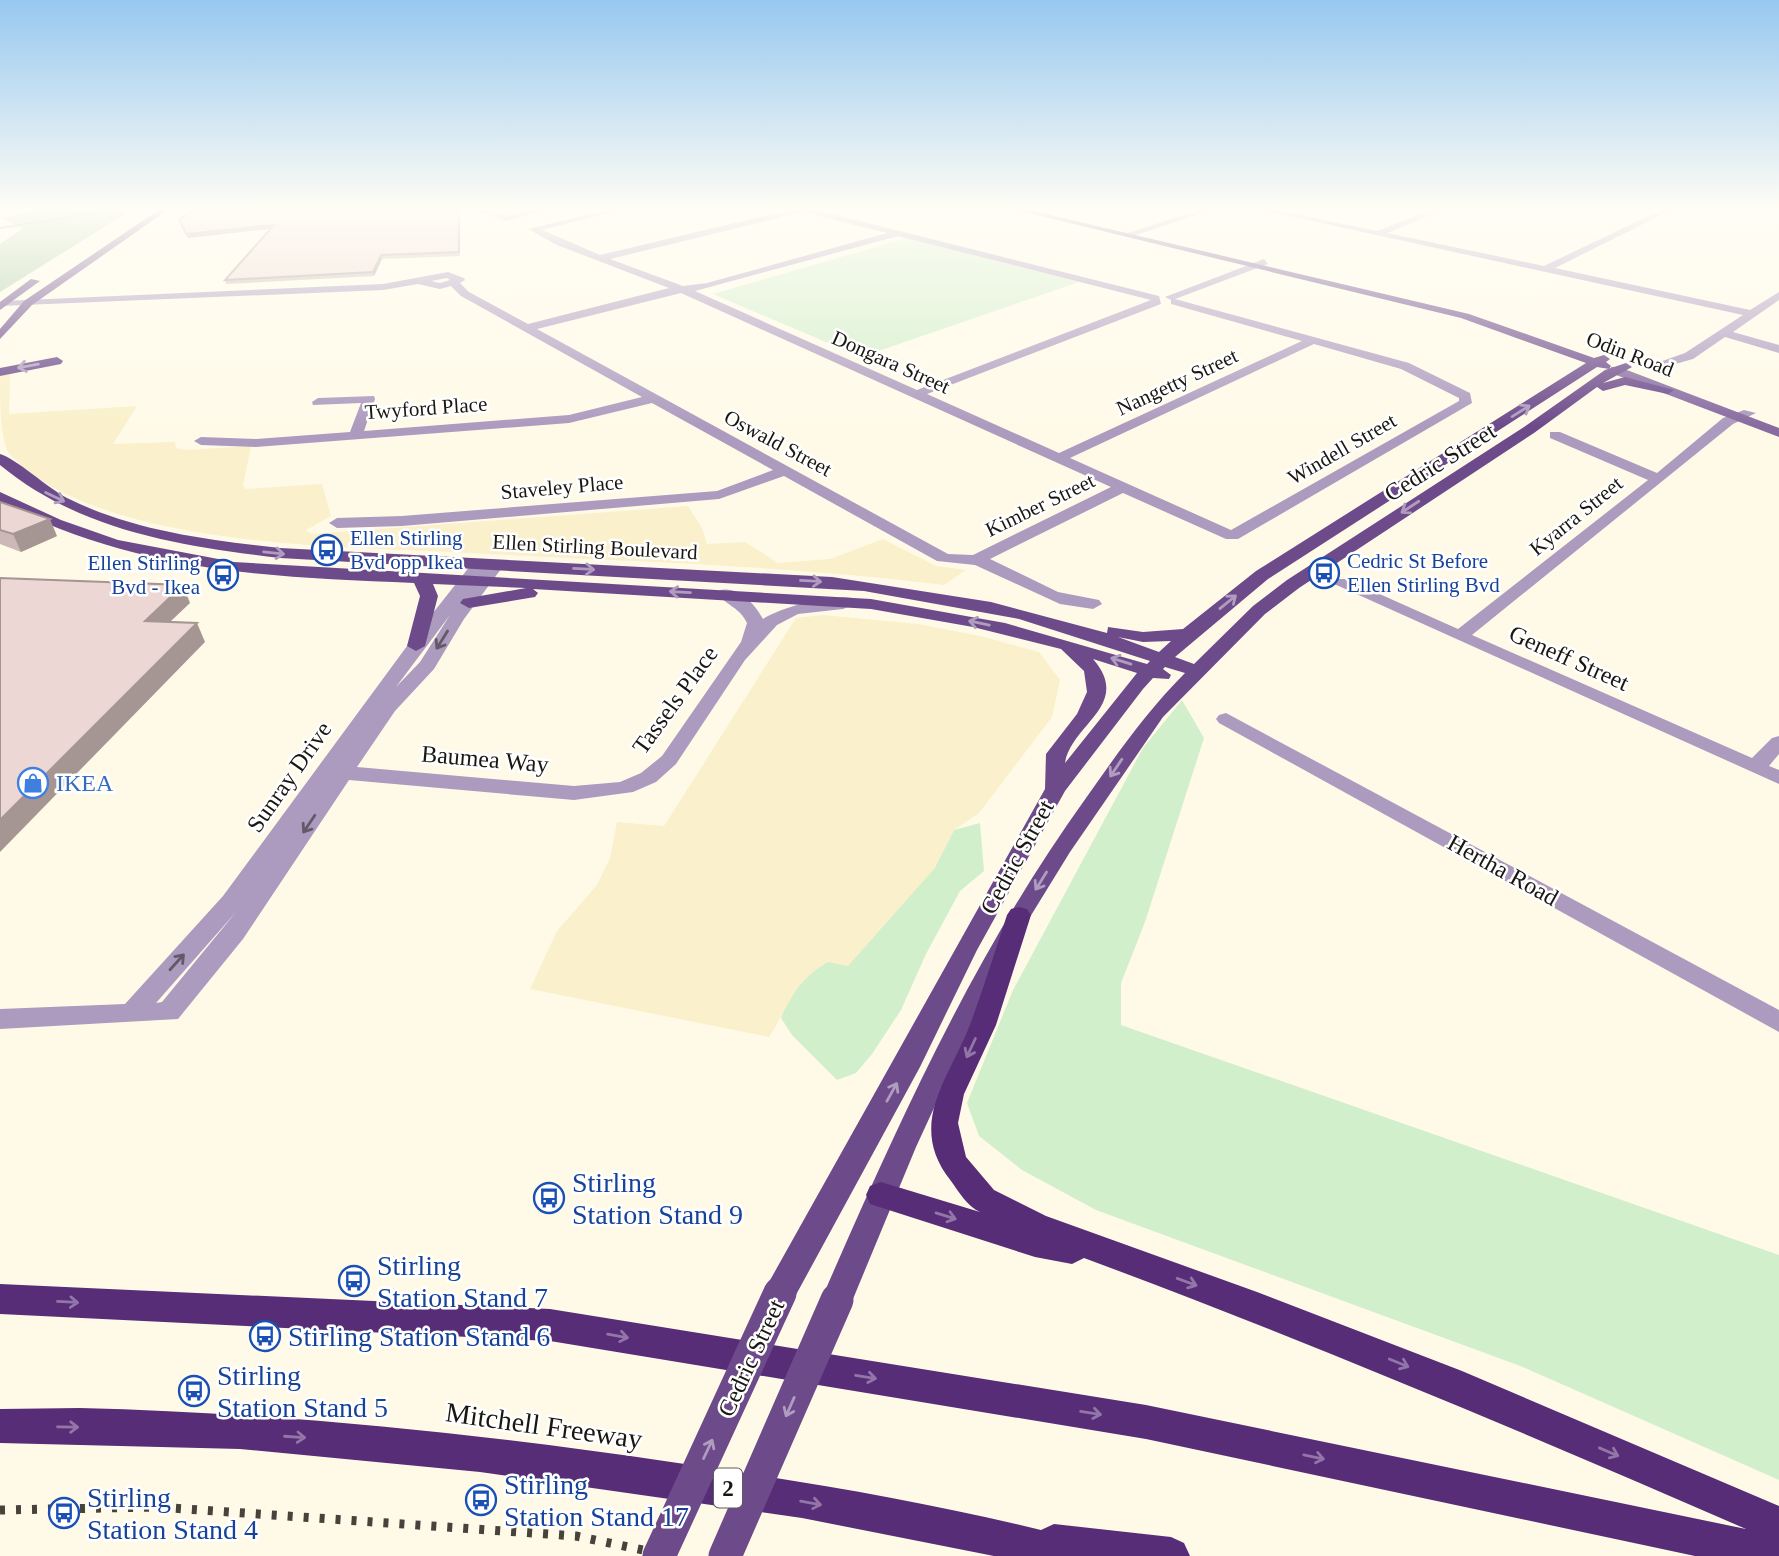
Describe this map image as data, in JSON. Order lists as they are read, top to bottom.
{
  "streets": {
    "highway": ["Mitchell Freeway", "2"],
    "main road": ["Odin Road", "Cedric Street", "Ellen Stirling Boulevard"],
    "street": [
      "Dongara Street",
      "Nangetty Street",
      "Twyford Place",
      "Oswald Street",
      "Windell Street",
      "Staveley Place",
      "Kimber Street",
      "Kyarra Street",
      "Geneff Street",
      "Tassels Place",
      "Baumea Way",
      "Sunray Drive",
      "Hertha Road"
    ]
  },
  "crossings": [
    ["Odin Road", "Cedric Street"],
    ["Odin Road", "Kyarra Street"],
    ["Dongara Street", "Nangetty Street"],
    ["Dongara Street", "Windell Street"],
    ["Dongara Street", "Kimber Street"],
    ["Nangetty Street", "Windell Street"],
    ["Twyford Place", "Oswald Street"],
    ["Oswald Street", "Staveley Place"],
    ["Oswald Street", "Kimber Street"],
    ["Cedric Street", "Ellen Stirling Boulevard"],
    ["Kyarra Street", "Geneff Street"],
    ["Ellen Stirling Boulevard", "Tassels Place"],
    ["Ellen Stirling Boulevard", "Sunray Drive"],
    ["Tassels Place", "Baumea Way"],
    ["Baumea Way", "Sunray Drive"]
  ],
  "places": {
    "bus stop": [
      "Ellen Stirling Bvd opp Ikea",
      "Cedric St Before Ellen Stirling Bvd",
      "Ellen Stirling Bvd - Ikea",
      "Stirling Station Stand 9",
      "Stirling Station Stand 7",
      "Stirling Station Stand 6",
      "Stirling Station Stand 5",
      "Stirling Station Stand 17",
      "Stirling Station Stand 4"
    ],
    "shop": ["IKEA"]
  }
}
